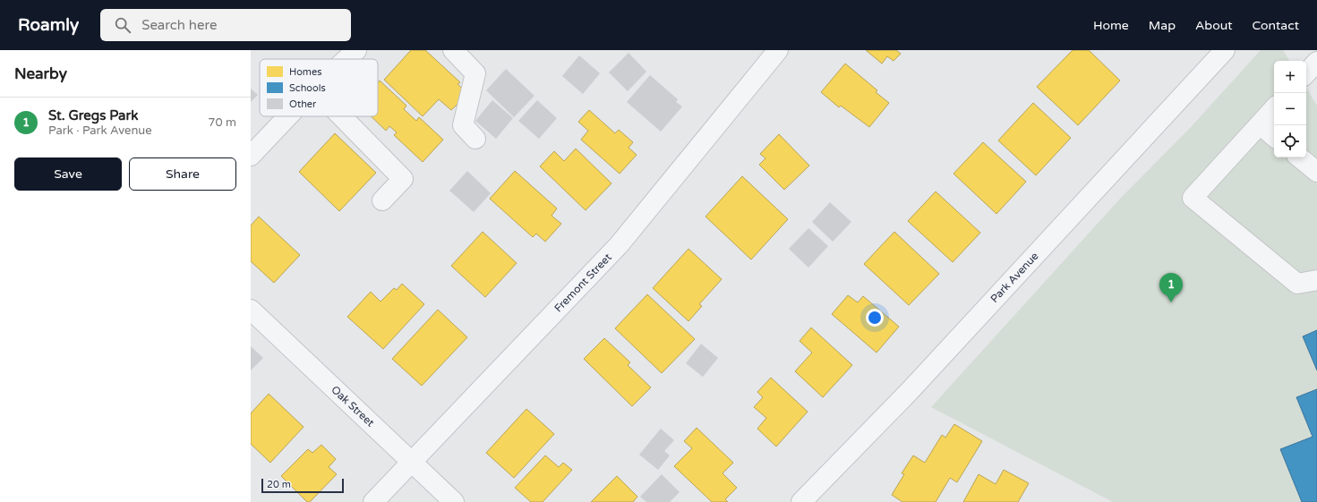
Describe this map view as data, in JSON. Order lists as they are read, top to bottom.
{
  "streets": {
    "street": ["Park Avenue", "Fremont Street", "Oak Street"]
  },
  "crossings": [
    ["Fremont Street", "Oak Street"]
  ],
  "legend": ["Homes", "Schools", "Other"],
  "scale_bar": "20 m",
  "page": {
    "header": "Roamly",
    "search": "Search here",
    "nav": [
      "Home",
      "Map",
      "About",
      "Contact"
    ],
    "heading": "Nearby",
    "map_buttons": ["+", "−"],
    "list": [
      {
        "mark": "1",
        "name": "St. Gregs Park",
        "note": "Park · Park Avenue",
        "value": "70 m"
      }
    ],
    "buttons": ["Save", "Share"],
    "pins": "1",
    "scale": "20 m"
  }
}
